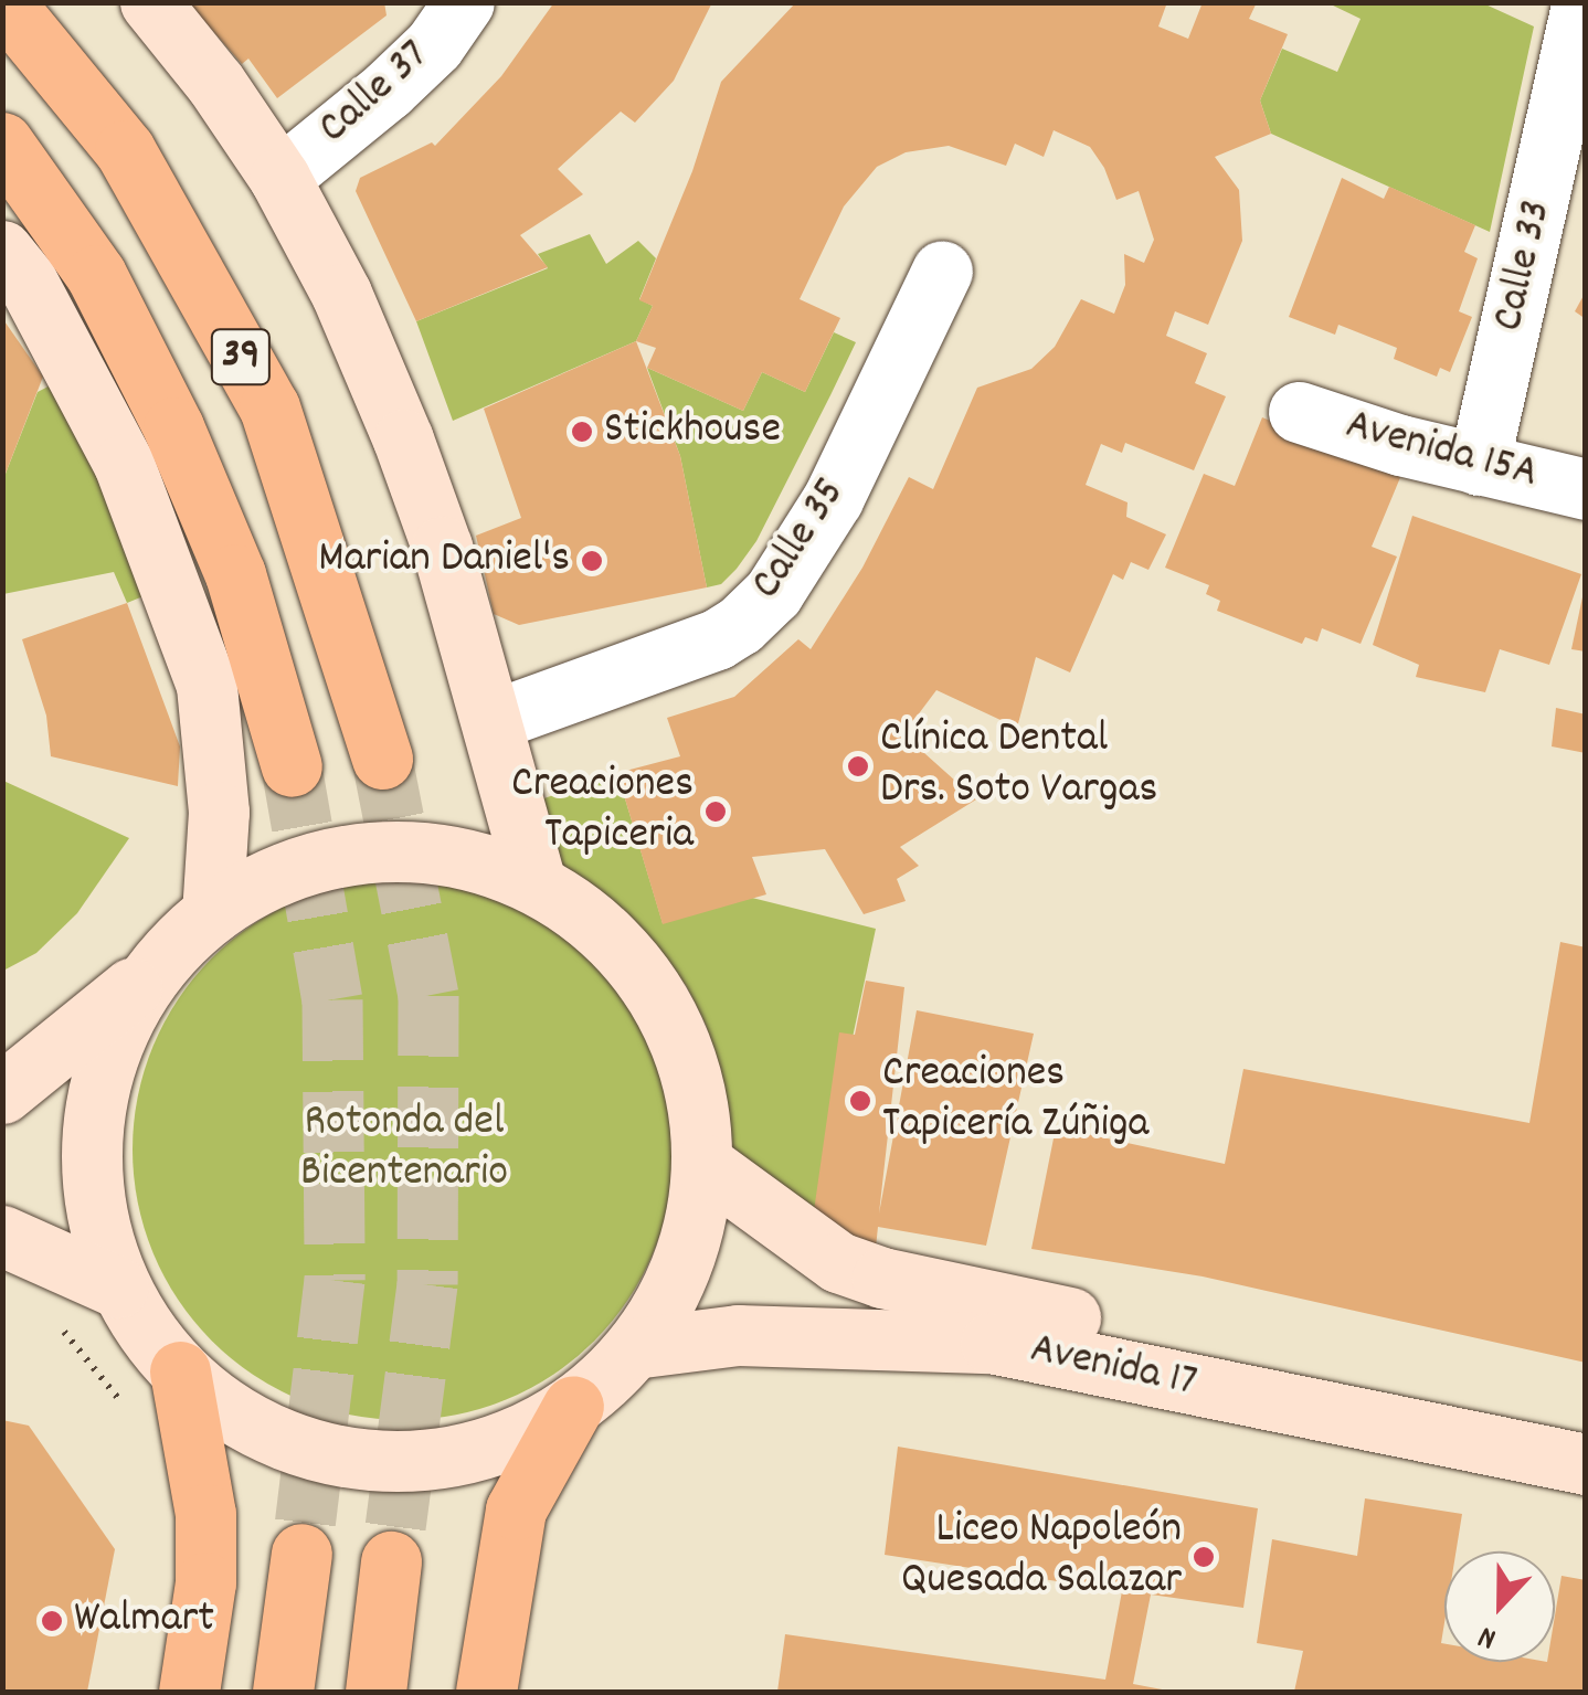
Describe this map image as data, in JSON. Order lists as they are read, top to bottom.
{
  "streets": {
    "highway": ["39"],
    "main road": ["Avenida 17"],
    "street": [
      "Calle 37",
      "Calle 33",
      "Avenida 15A",
      "Calle 35"
    ]
  },
  "crossings": [
    ["Calle 33", "Avenida 15A"]
  ],
  "parks": ["Rotonda del Bicentenario"],
  "places": [
    "Stickhouse",
    "Marian Daniel's",
    "Clínica Dental Drs. Soto Vargas",
    "Creaciones Tapiceria",
    "Creaciones Tapicería Zúñiga",
    "Liceo Napoleón Quesada Salazar",
    "Walmart"
  ],
  "north": "bottom"
}
